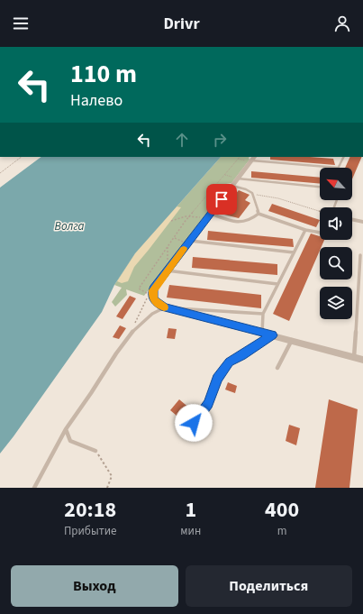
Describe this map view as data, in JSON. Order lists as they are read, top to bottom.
{
  "water": ["Волга"],
  "north": "top left",
  "page": {
    "header": "Drivr",
    "turn": ["110 m", "Налево"],
    "eta": [
      "20:18",
      "Прибытие",
      "1",
      "мин",
      "400",
      "m"
    ],
    "buttons": ["Выход", "Поделиться"]
  }
}
